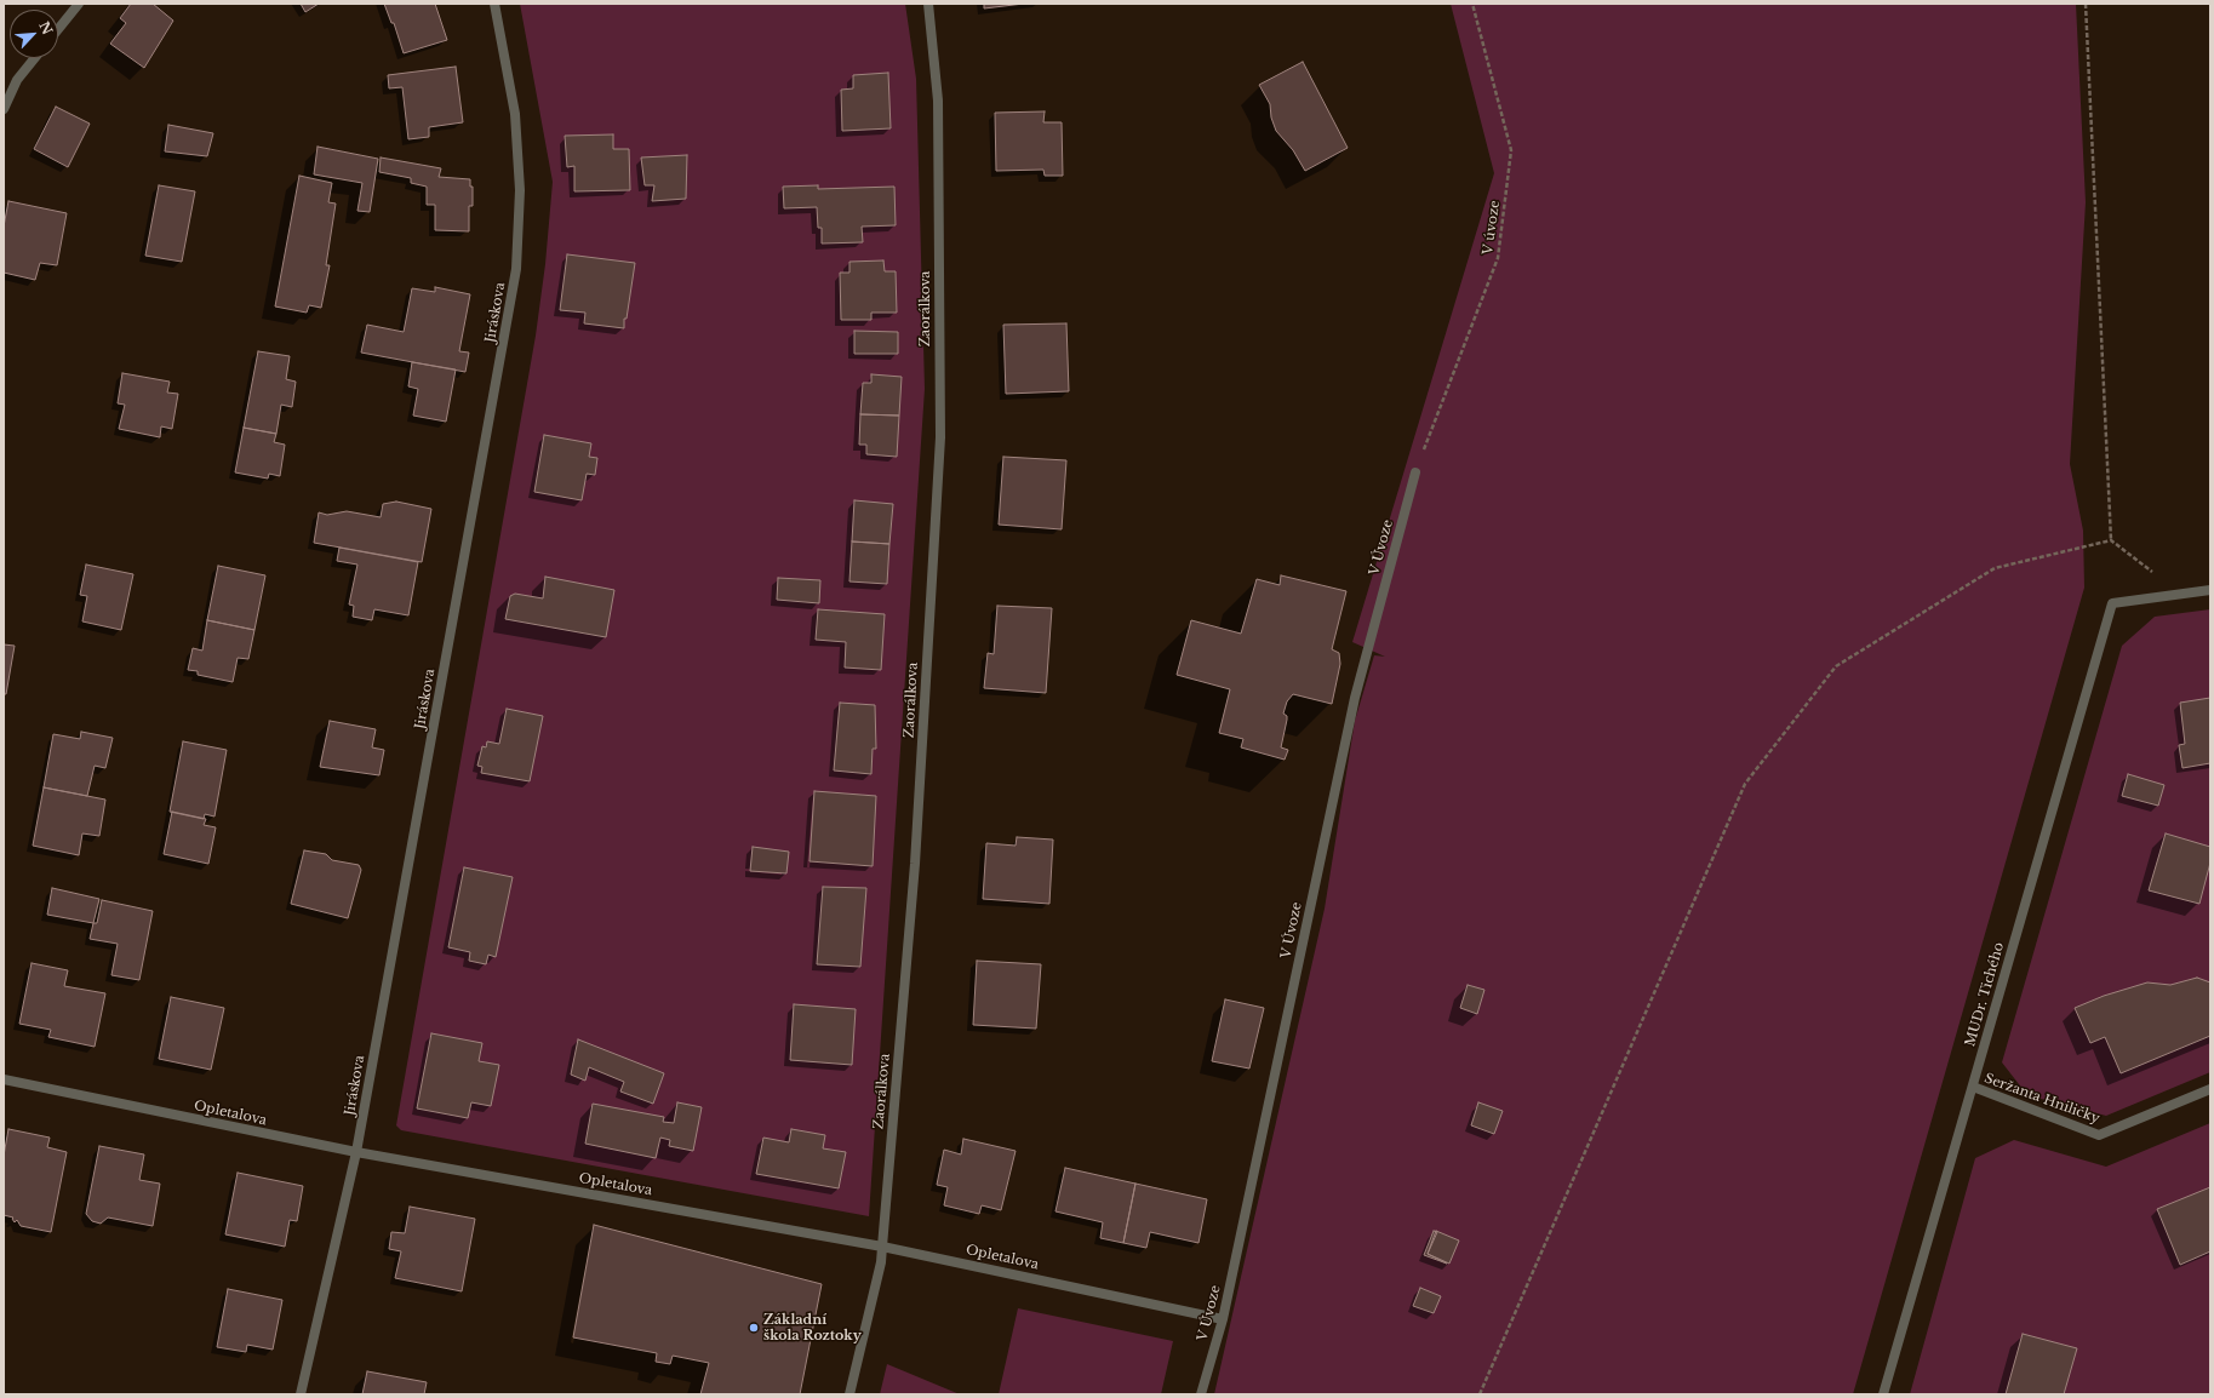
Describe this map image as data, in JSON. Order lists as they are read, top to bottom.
{
  "streets": {
    "street": [
      "Zaorálkova",
      "Jiráskova",
      "V Úvoze",
      "MUDr. Tichého",
      "Seržanta Hniličky",
      "Opletalova"
    ],
    "path": ["V úvoze"]
  },
  "crossings": [
    ["V úvoze", "V Úvoze"],
    ["Zaorálkova", "Opletalova"],
    ["Jiráskova", "Opletalova"],
    ["V Úvoze", "Opletalova"],
    ["MUDr. Tichého", "Seržanta Hniličky"]
  ],
  "places": ["Základní škola Roztoky"],
  "north": "top right"
}
